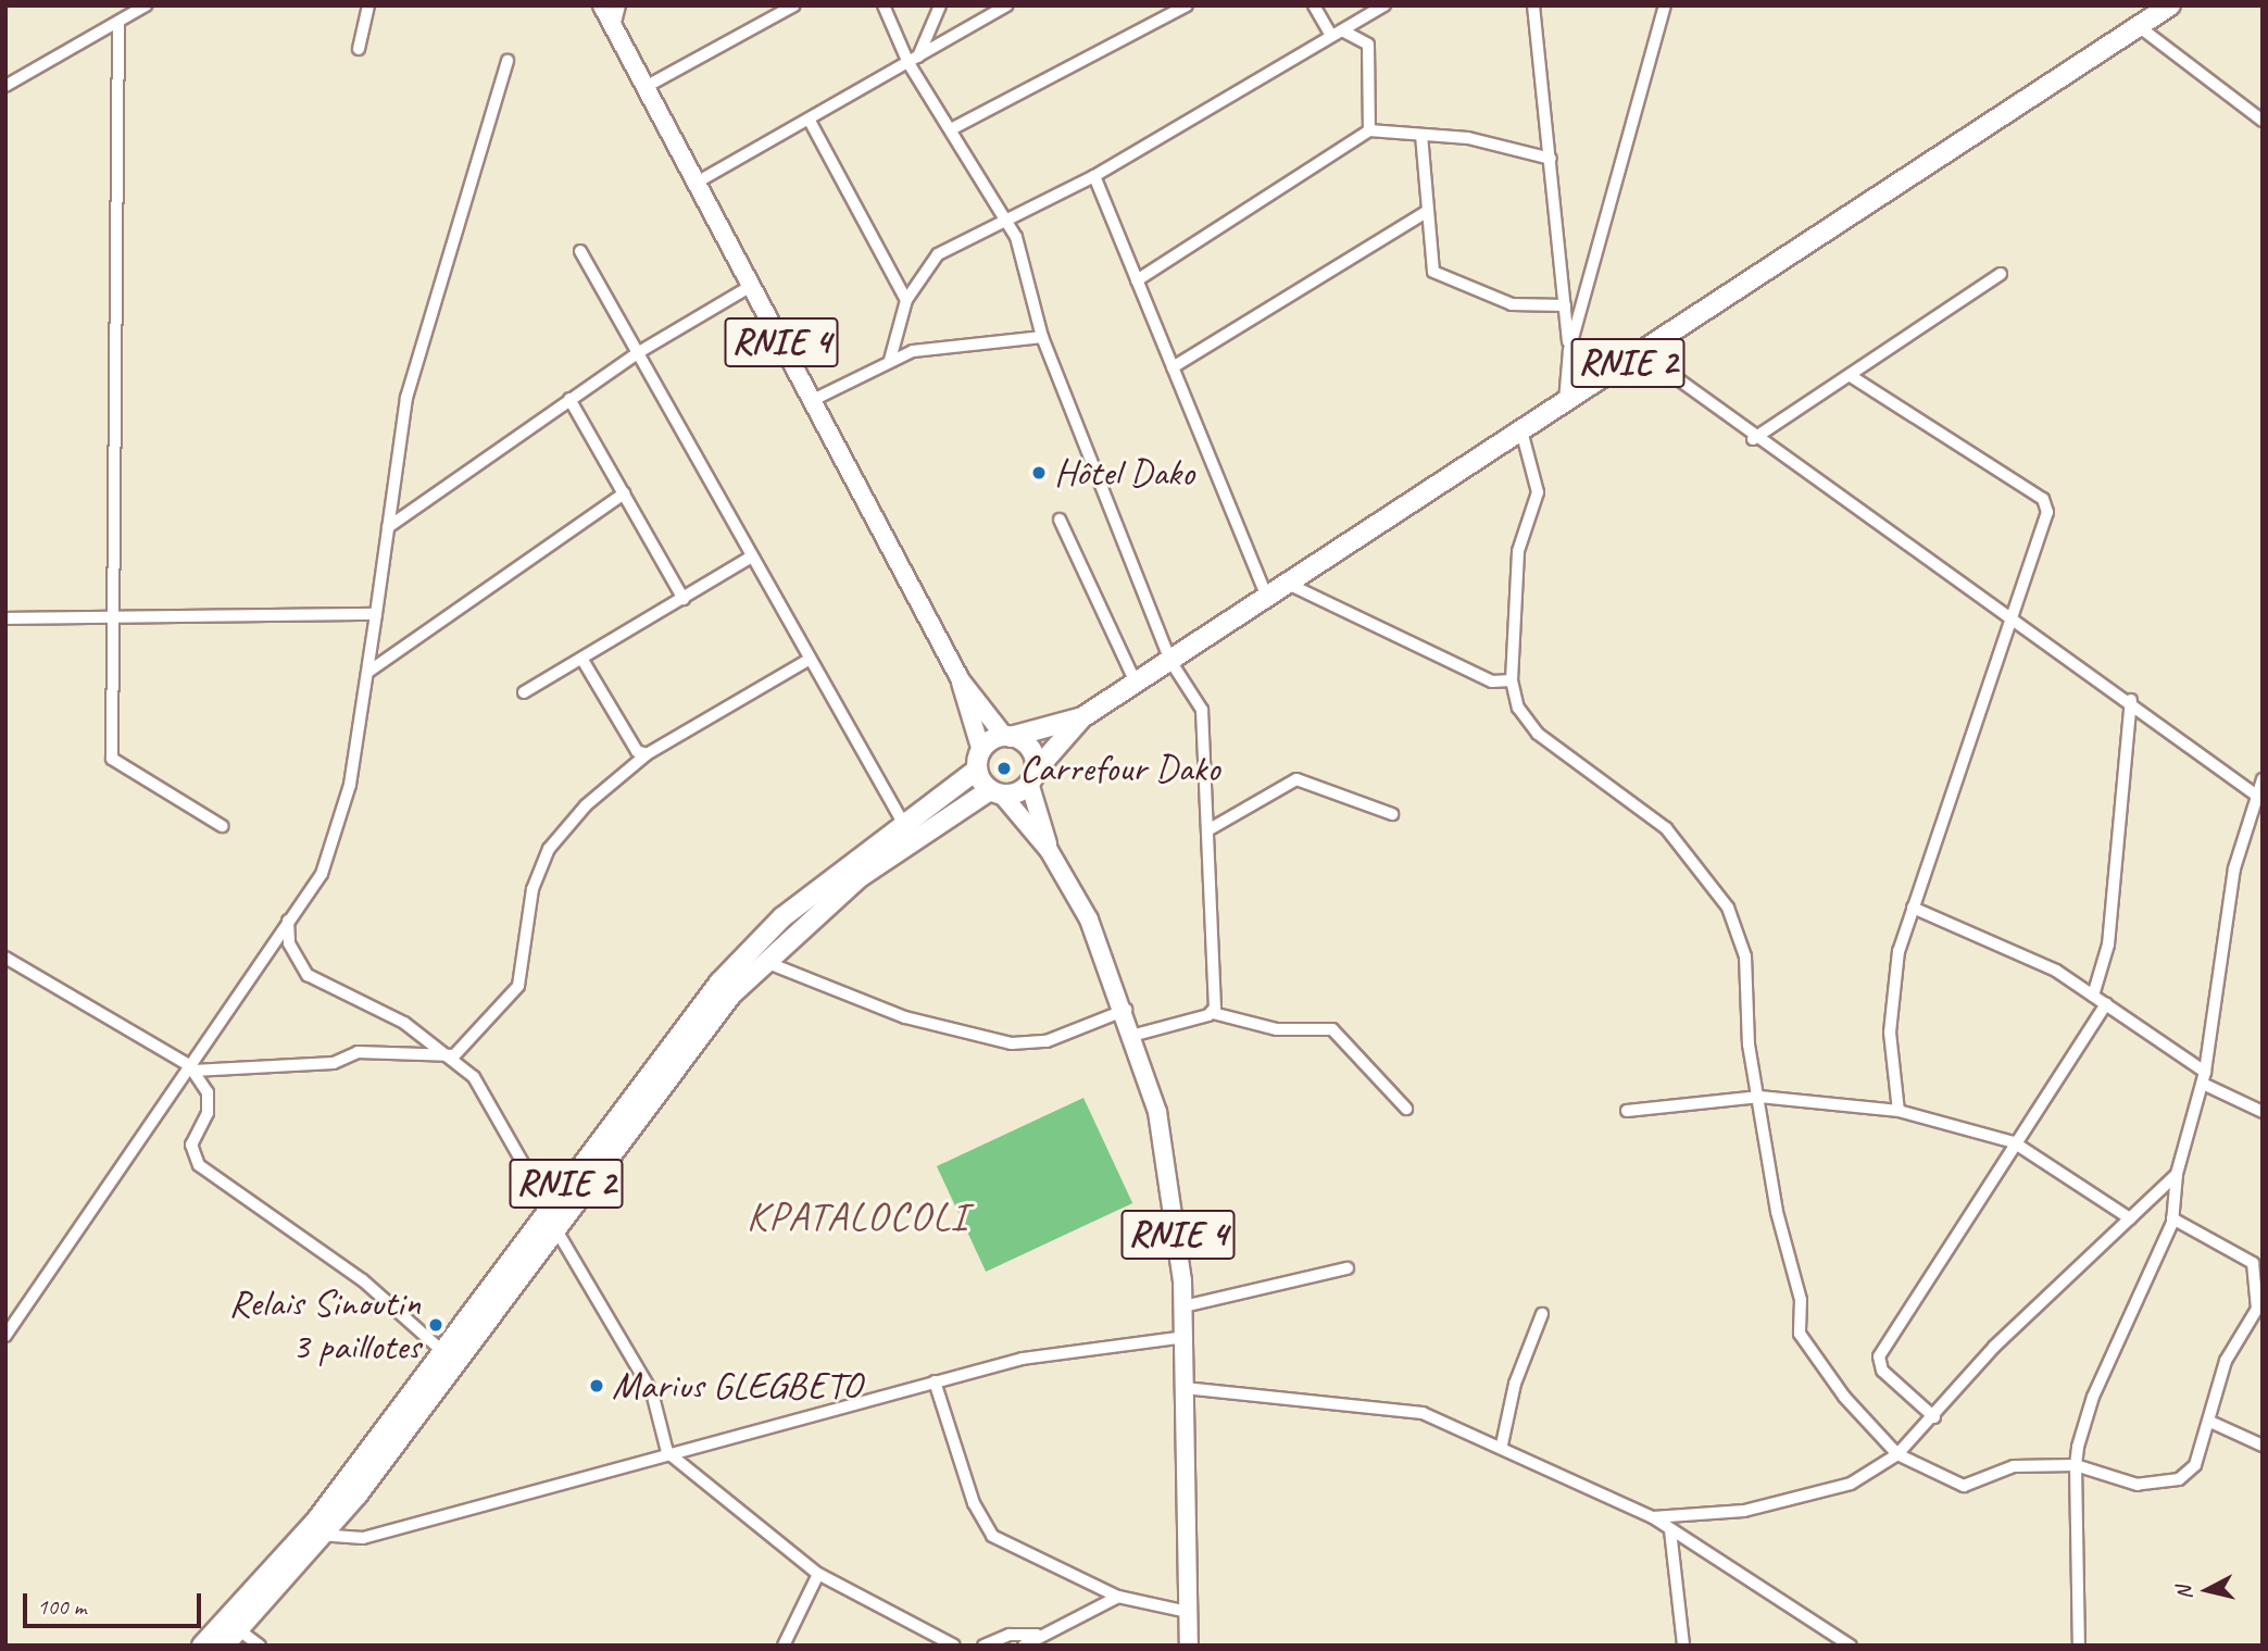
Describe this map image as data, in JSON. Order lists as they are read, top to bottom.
{
  "streets": {
    "highway": ["RNIE 2"],
    "main road": ["RNIE 4"]
  },
  "crossings": [
    ["RNIE 4", "RNIE 2"]
  ],
  "districts": ["KPATALOCOLI"],
  "places": [
    "Hôtel Dako",
    "Carrefour Dako",
    "Relais Sinoutin 3 paillotes",
    "Marius GLEGBETO"
  ],
  "scale_bar": "100 m",
  "north": "left"
}
